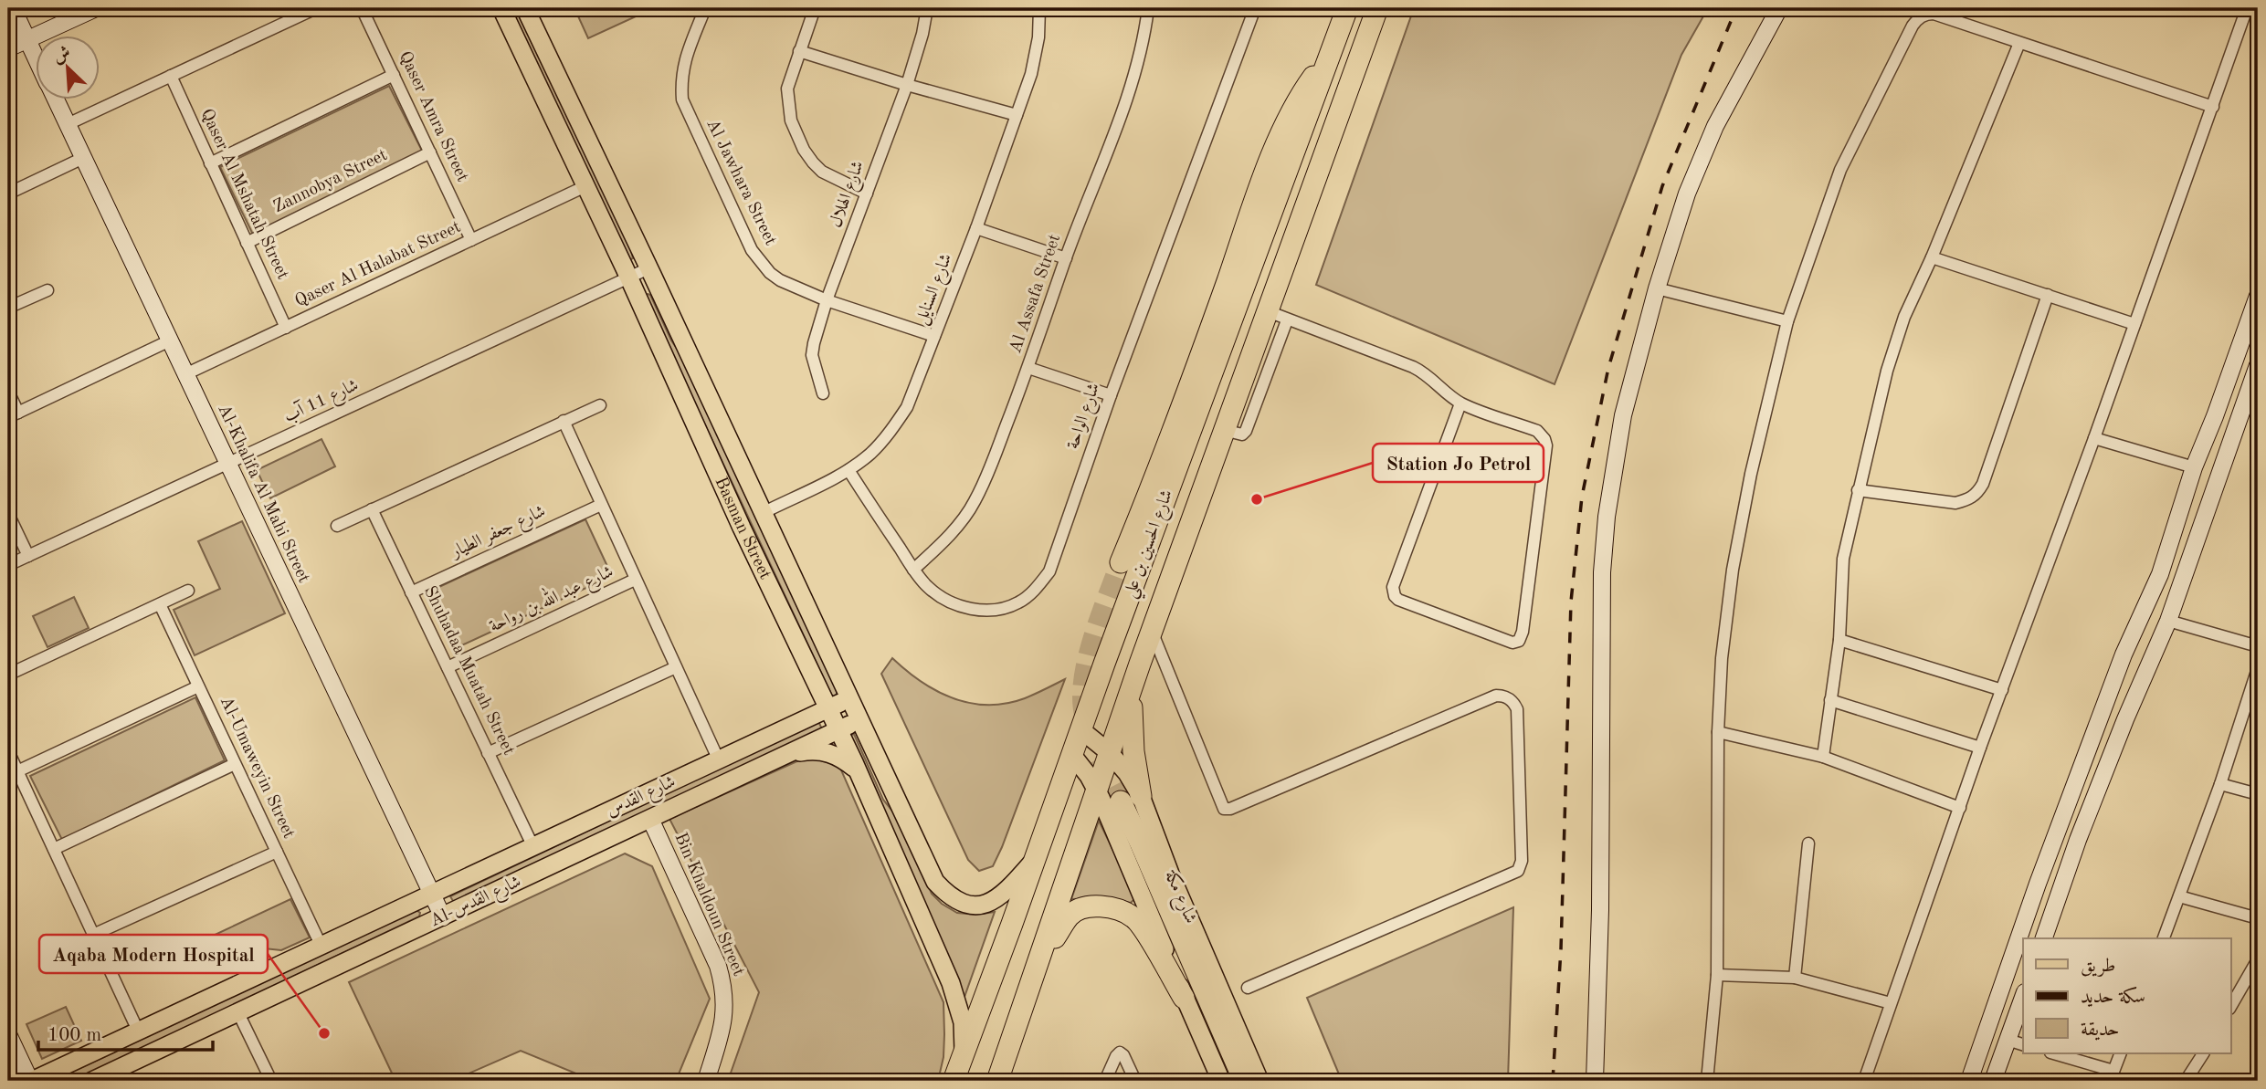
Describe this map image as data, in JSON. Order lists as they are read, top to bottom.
{
  "streets": {
    "highway": ["شارع الحسين بن علي"],
    "main road": [
      "Basman Street",
      "شارع القدس",
      "شارع مكة",
      "Al-شارع القدس"
    ],
    "street": [
      "Qaser Amra Street",
      "Zannobya Street",
      "Al Jawhara Street",
      "Qaser Al Mshatah Street",
      "شارع الهلال",
      "Qaser Al Halabat Street",
      "شارع السنايل",
      "Al Assafa Street",
      "شارع 11 آب",
      "شارع الواحة",
      "Al-Khalifa Al Mahi Street",
      "شارع جعفر الطيار",
      "شارع عبد الله بن رواحة",
      "Shuhadaa Muatah Street",
      "Al-Umaweyin Street",
      "Bin Khaldoun Street"
    ]
  },
  "crossings": [
    ["Qaser Amra Street", "Zannobya Street"],
    ["Qaser Amra Street", "Qaser Al Halabat Street"],
    ["Zannobya Street", "Qaser Al Mshatah Street"],
    ["Al Jawhara Street", "شارع الهلال"],
    ["Al Jawhara Street", "شارع السنايل"],
    ["Qaser Al Mshatah Street", "Qaser Al Halabat Street"],
    ["Qaser Al Halabat Street", "Al-Khalifa Al Mahi Street"],
    ["Qaser Al Halabat Street", "Basman Street"],
    ["شارع السنايل", "شارع الواحة"],
    ["شارع السنايل", "Basman Street"],
    ["Al Assafa Street", "شارع الواحة"],
    ["شارع 11 آب", "Al-Khalifa Al Mahi Street"],
    ["شارع 11 آب", "Basman Street"],
    ["Al-Khalifa Al Mahi Street", "شارع القدس"],
    ["Al-Khalifa Al Mahi Street", "Al-شارع القدس"],
    ["Basman Street", "شارع الحسين بن علي"],
    ["Basman Street", "شارع القدس"],
    ["Basman Street", "Al-شارع القدس"],
    ["شارع جعفر الطيار", "Shuhadaa Muatah Street"],
    ["شارع الحسين بن علي", "شارع مكة"],
    ["شارع عبد الله بن رواحة", "Shuhadaa Muatah Street"],
    ["Shuhadaa Muatah Street", "شارع القدس"],
    ["Al-Umaweyin Street", "Al-شارع القدس"],
    ["شارع القدس", "Al-شارع القدس"],
    ["Al-شارع القدس", "Bin Khaldoun Street"]
  ],
  "places": ["Station Jo Petrol", "Aqaba Modern Hospital"],
  "legend": ["طريق", "سكة حديد", "حديقة"],
  "scale_bar": "100 m",
  "north": "top left"
}
